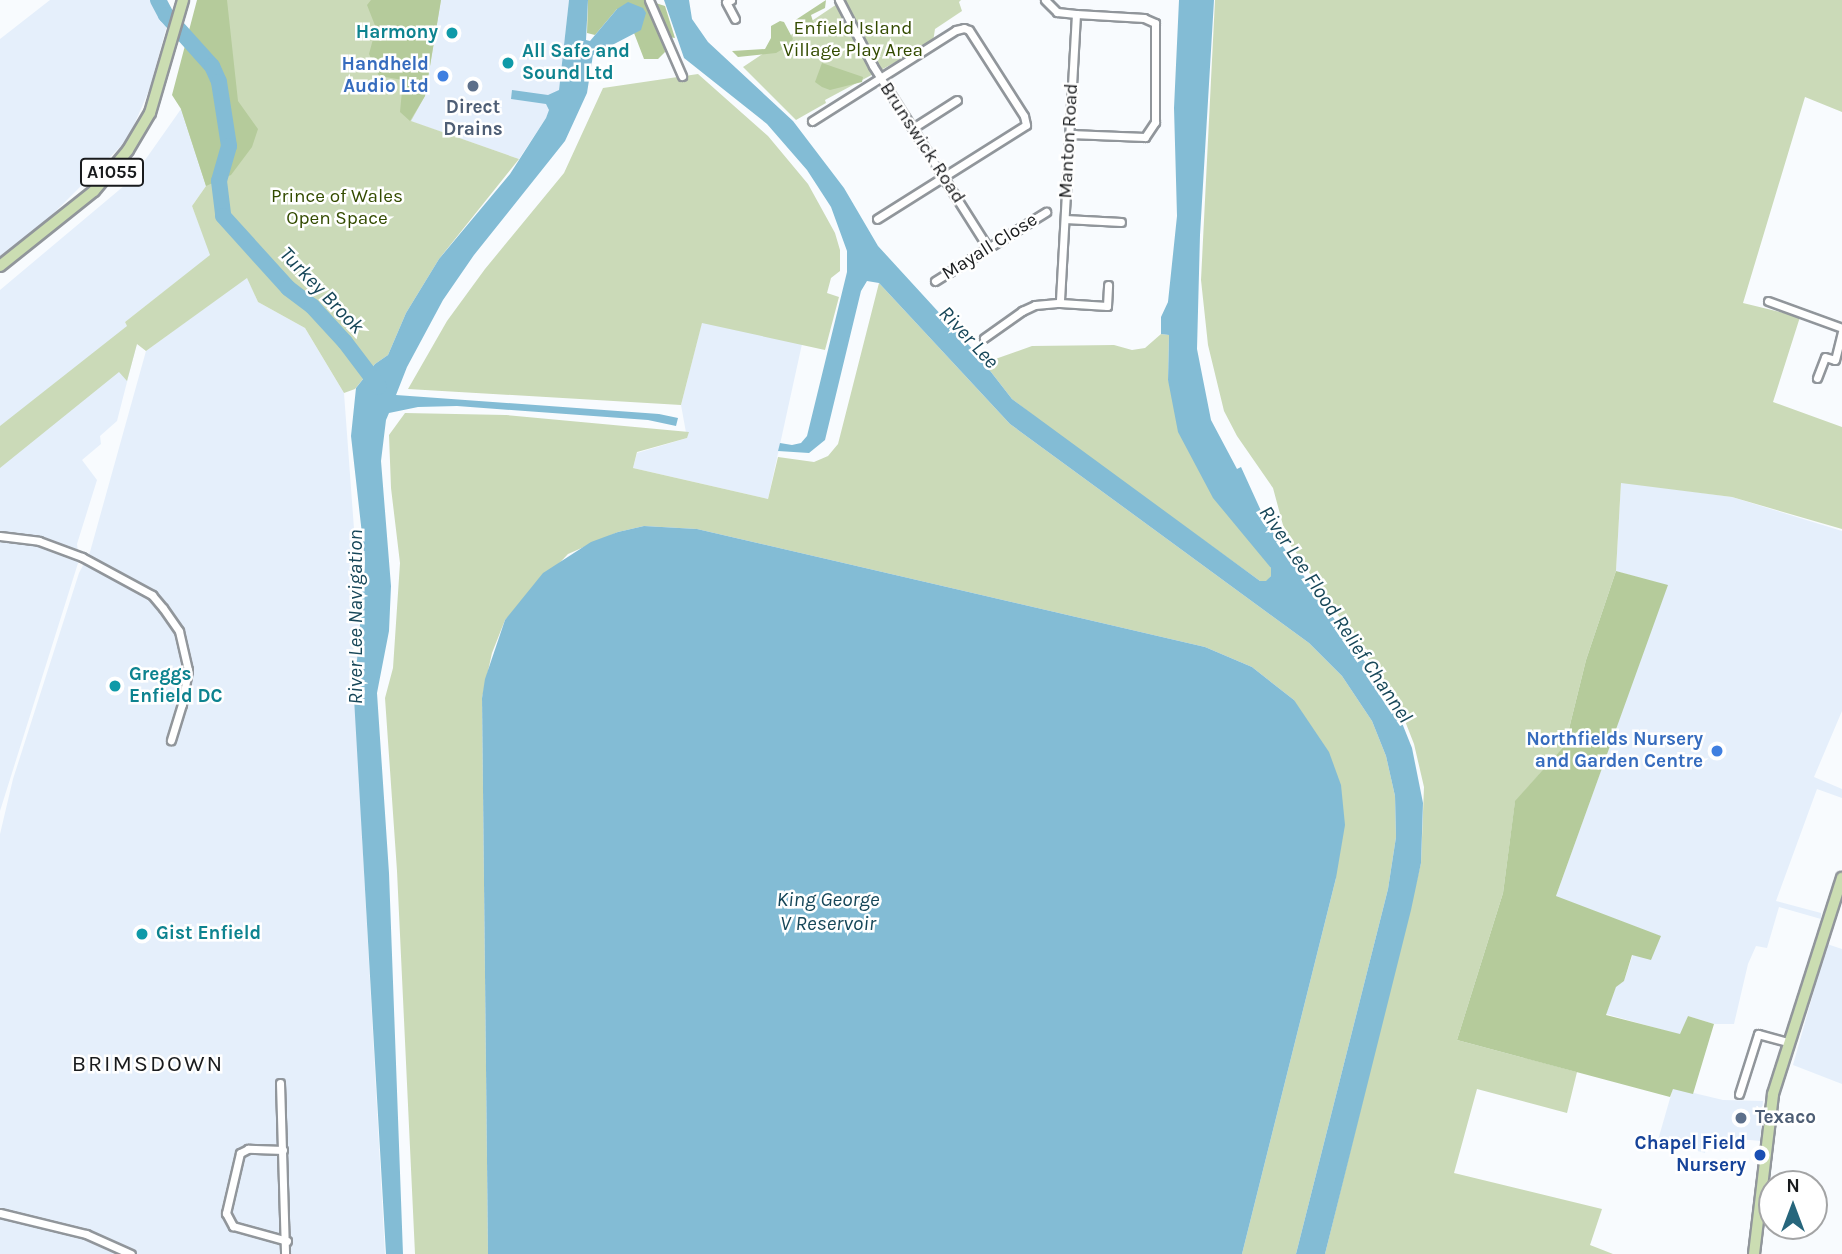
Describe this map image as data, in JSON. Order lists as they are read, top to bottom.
{
  "streets": {
    "main road": ["A1055"],
    "street": ["Manton Road", "Brunswick Road", "Mayall Close"]
  },
  "crossings": [
    ["Brunswick Road", "Mayall Close"]
  ],
  "districts": ["BRIMSDOWN"],
  "water": [
    "Turkey Brook",
    "River Lee",
    "River Lee Flood Relief Channel",
    "River Lee Navigation",
    "King George V Reservoir"
  ],
  "parks": ["Enfield Island Village Play Area", "Prince of Wales Open Space"],
  "places": [
    "Harmony",
    "All Safe and Sound Ltd",
    "Handheld Audio Ltd",
    "Direct Drains",
    "Greggs Enfield DC",
    "Northfields Nursery and Garden Centre",
    "Gist Enfield",
    "Texaco",
    "Chapel Field Nursery"
  ],
  "north": "top"
}
